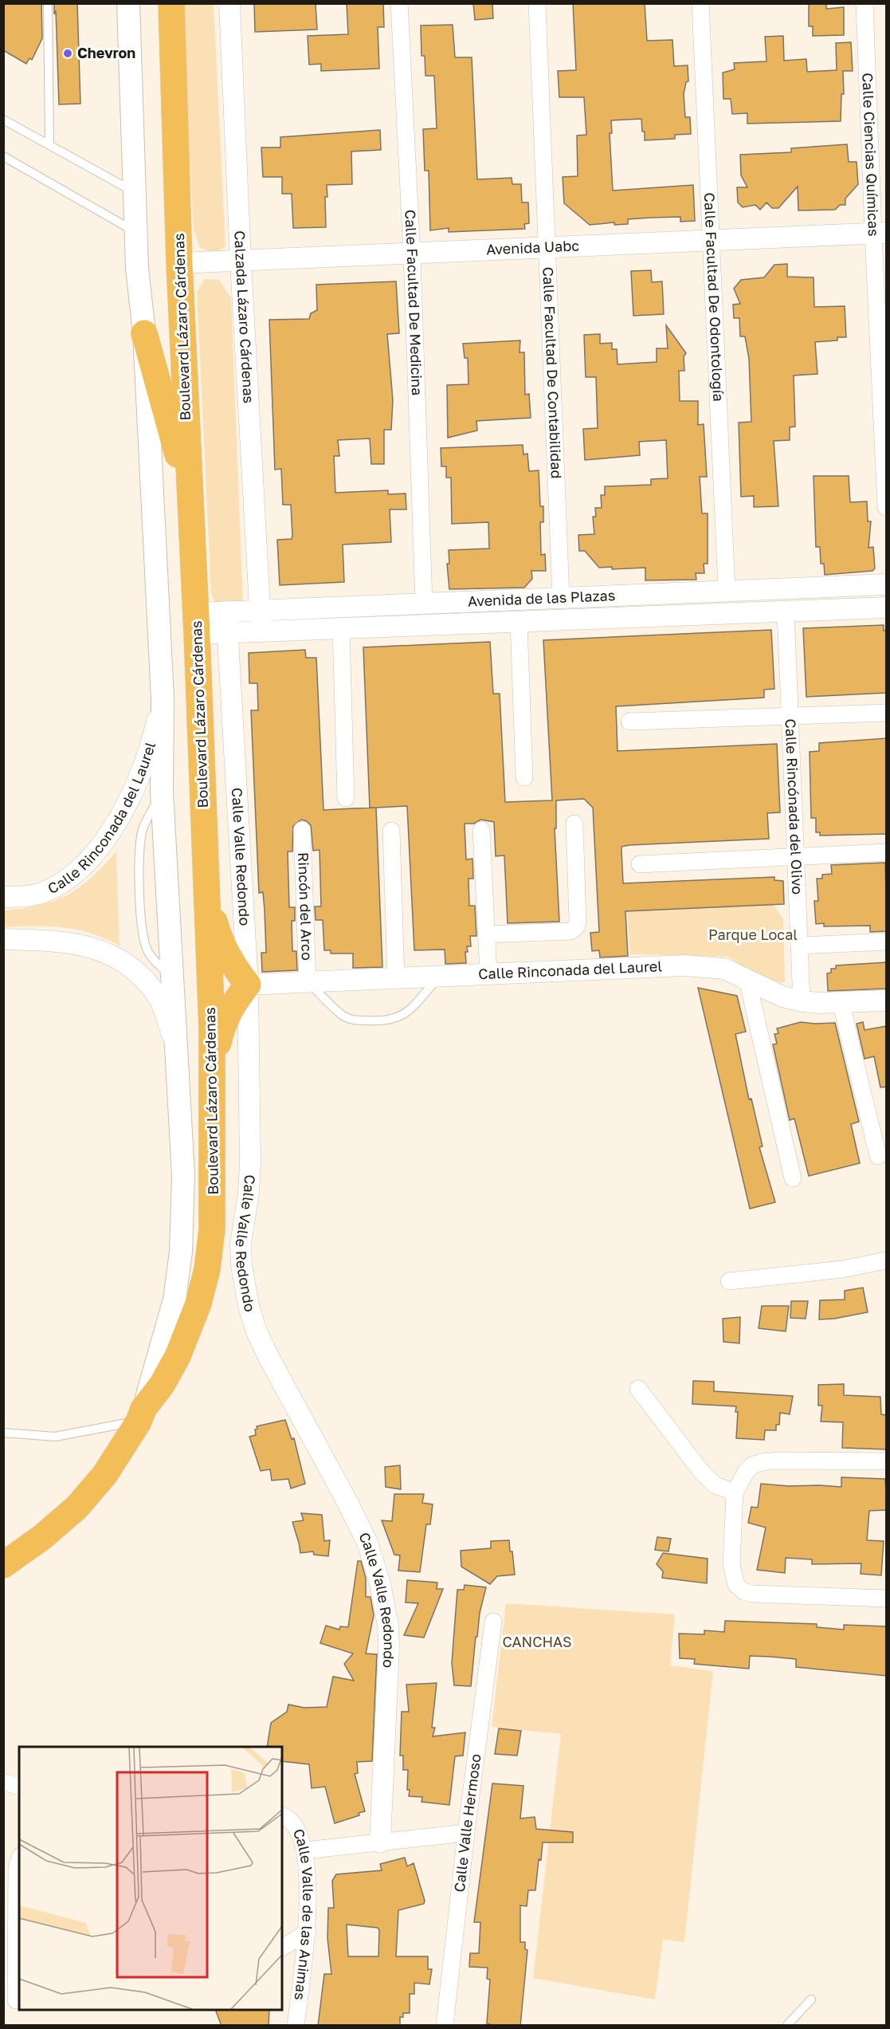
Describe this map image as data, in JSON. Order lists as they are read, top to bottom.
{
  "streets": {
    "highway": ["Boulevard Lázaro Cárdenas"],
    "street": [
      "Calle Ciencias Químicas",
      "Avenida Uabc",
      "Calle Facultad De Odontología",
      "Calle Facultad De Medicina",
      "Calzada Lázaro Cárdenas",
      "Calle Facultad De Contabilidad",
      "Avenida de las Plazas",
      "Calle Rincónada del Olivo",
      "Calle Rinconada del Laurel",
      "Calle Valle Redondo",
      "Rincón del Arco",
      "Calle Valle Hermoso",
      "Calle Valle de las Animas"
    ]
  },
  "crossings": [
    ["Calle Ciencias Químicas", "Avenida Uabc"],
    ["Avenida Uabc", "Calle Facultad De Odontología"],
    ["Avenida Uabc", "Calle Facultad De Medicina"],
    ["Avenida Uabc", "Calzada Lázaro Cárdenas"],
    ["Avenida Uabc", "Boulevard Lázaro Cárdenas"],
    ["Avenida Uabc", "Calle Facultad De Contabilidad"],
    ["Calle Facultad De Odontología", "Avenida de las Plazas"],
    ["Calle Facultad De Medicina", "Avenida de las Plazas"],
    ["Calzada Lázaro Cárdenas", "Avenida de las Plazas"],
    ["Boulevard Lázaro Cárdenas", "Avenida de las Plazas"],
    ["Boulevard Lázaro Cárdenas", "Calle Rinconada del Laurel"],
    ["Calle Facultad De Contabilidad", "Avenida de las Plazas"],
    ["Avenida de las Plazas", "Calle Rincónada del Olivo"],
    ["Avenida de las Plazas", "Calle Valle Redondo"],
    ["Calle Rincónada del Olivo", "Calle Rinconada del Laurel"],
    ["Calle Rinconada del Laurel", "Calle Valle Redondo"],
    ["Calle Rinconada del Laurel", "Rincón del Arco"]
  ],
  "parks": ["Parque Local", "CANCHAS"],
  "places": ["Chevron"]
}
